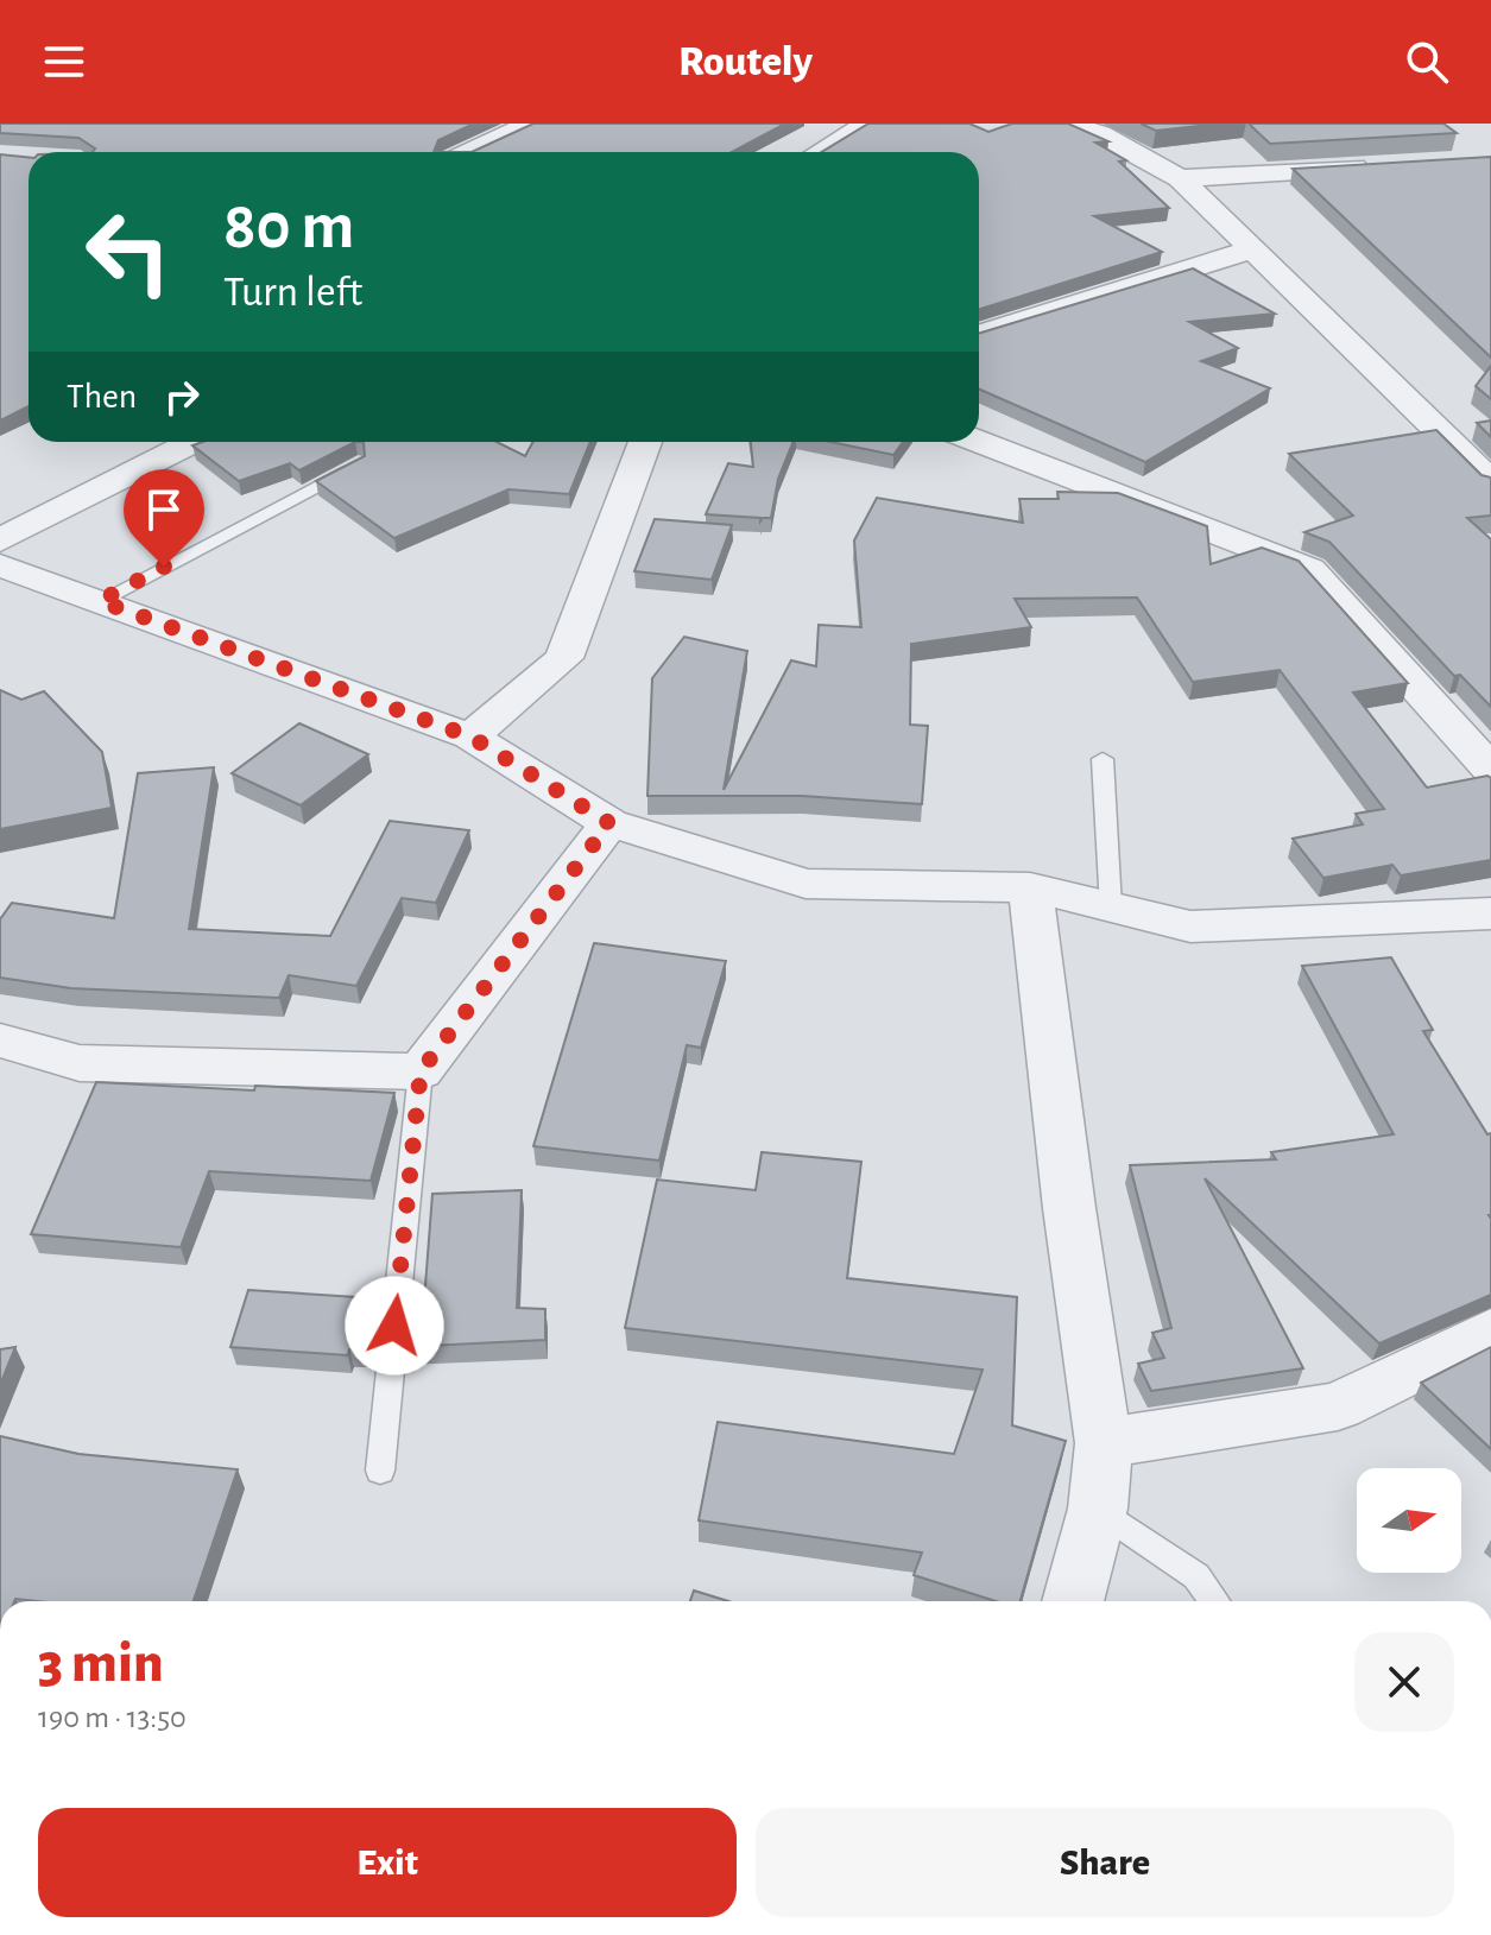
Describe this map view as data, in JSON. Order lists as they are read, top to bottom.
{
  "north": "right",
  "page": {
    "header": "Routely",
    "turn": ["80 m", "Turn left"],
    "then": "Then",
    "heading": ["3 min", "190 m · 13:50"],
    "buttons": ["Exit", "Share"]
  }
}
